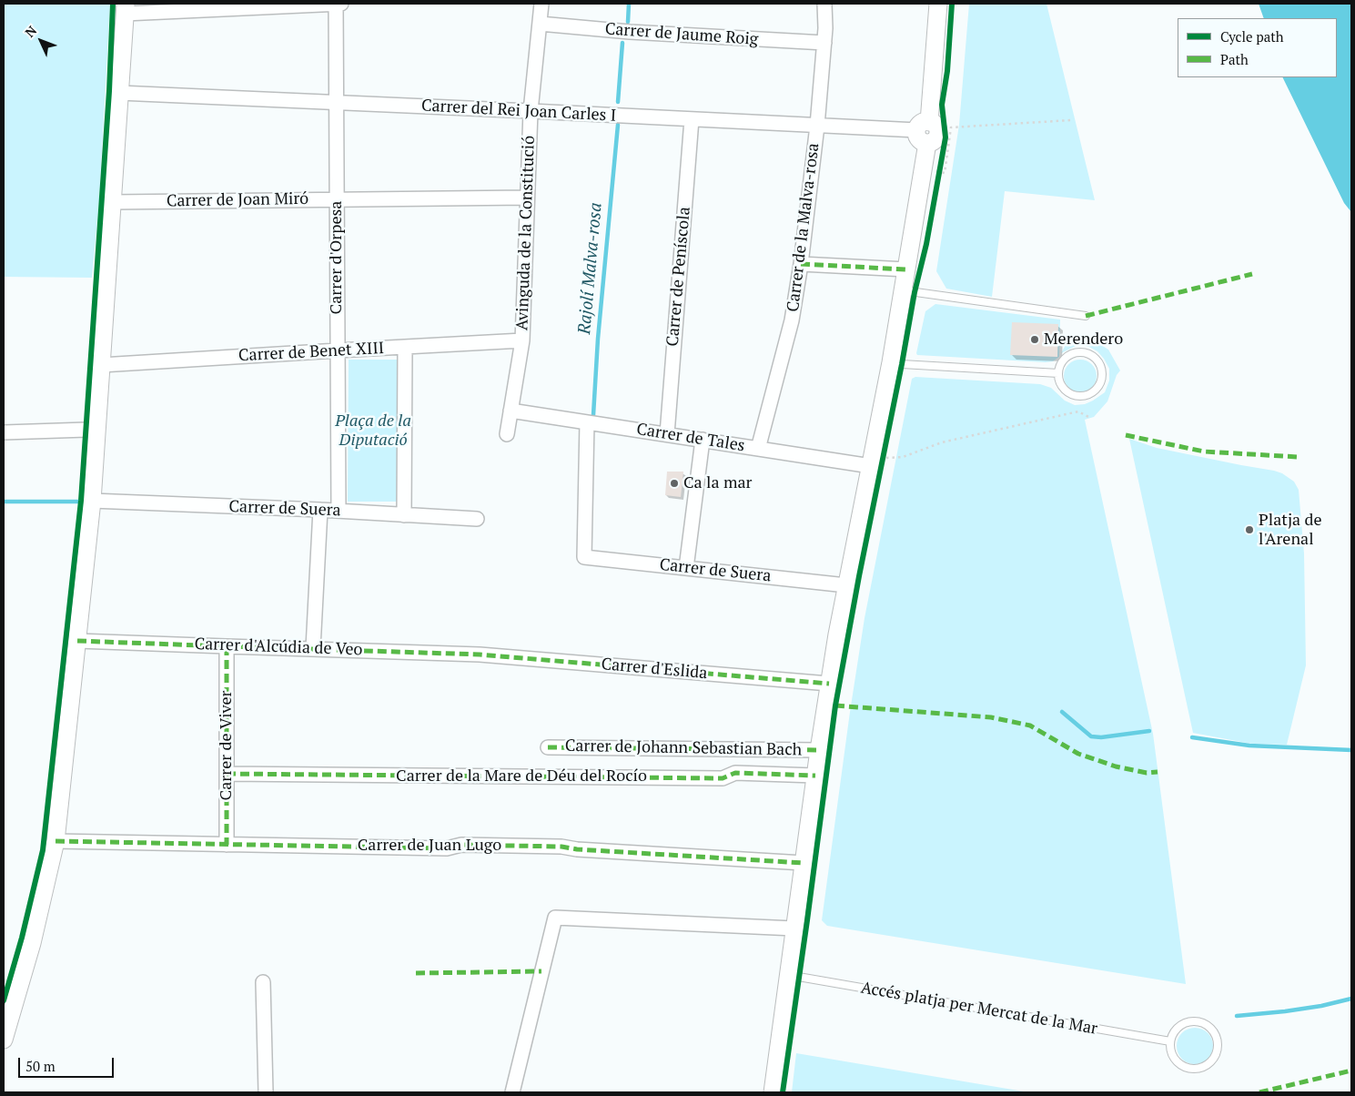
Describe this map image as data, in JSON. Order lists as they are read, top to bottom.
{
  "streets": {
    "street": [
      "Carrer de Jaume Roig",
      "Carrer del Rei Joan Carles I",
      "Carrer de Joan Miró",
      "Carrer de la Malva-rosa",
      "Avinguda de la Constitució",
      "Carrer d'Orpesa",
      "Carrer de Peníscola",
      "Carrer de Benet XIII",
      "Carrer de Tales",
      "Carrer de Suera",
      "Carrer d'Alcúdia de Veo",
      "Carrer d'Eslida",
      "Carrer de Viver",
      "Carrer de Johann Sebastian Bach",
      "Carrer de la Mare de Déu del Rocío",
      "Carrer de Juan Lugo"
    ],
    "lane": ["Accés platja per Mercat de la Mar"]
  },
  "crossings": [
    ["Carrer de Jaume Roig", "Carrer de la Malva-rosa"],
    ["Carrer de Jaume Roig", "Avinguda de la Constitució"],
    ["Carrer del Rei Joan Carles I", "Carrer de la Malva-rosa"],
    ["Carrer del Rei Joan Carles I", "Avinguda de la Constitució"],
    ["Carrer del Rei Joan Carles I", "Carrer d'Orpesa"],
    ["Carrer del Rei Joan Carles I", "Carrer de Peníscola"],
    ["Carrer de Joan Miró", "Avinguda de la Constitució"],
    ["Carrer de Joan Miró", "Carrer d'Orpesa"],
    ["Carrer de la Malva-rosa", "Carrer de Tales"],
    ["Avinguda de la Constitució", "Carrer de Benet XIII"],
    ["Avinguda de la Constitució", "Carrer de Tales"],
    ["Carrer d'Orpesa", "Carrer de Benet XIII"],
    ["Carrer d'Orpesa", "Carrer de Suera"],
    ["Carrer de Peníscola", "Carrer de Tales"],
    ["Carrer de Tales", "Carrer de Suera"],
    ["Carrer d'Alcúdia de Veo", "Carrer d'Eslida"],
    ["Carrer d'Alcúdia de Veo", "Carrer de Viver"],
    ["Carrer de Viver", "Carrer de la Mare de Déu del Rocío"],
    ["Carrer de Viver", "Carrer de Juan Lugo"]
  ],
  "water": ["Rajolí Malva-rosa"],
  "parks": ["Plaça de la Diputació"],
  "places": ["Merendero", "Ca la mar", "Platja de l'Arenal"],
  "legend": ["Cycle path", "Path"],
  "scale_bar": "50 m",
  "north": "top left"
}
